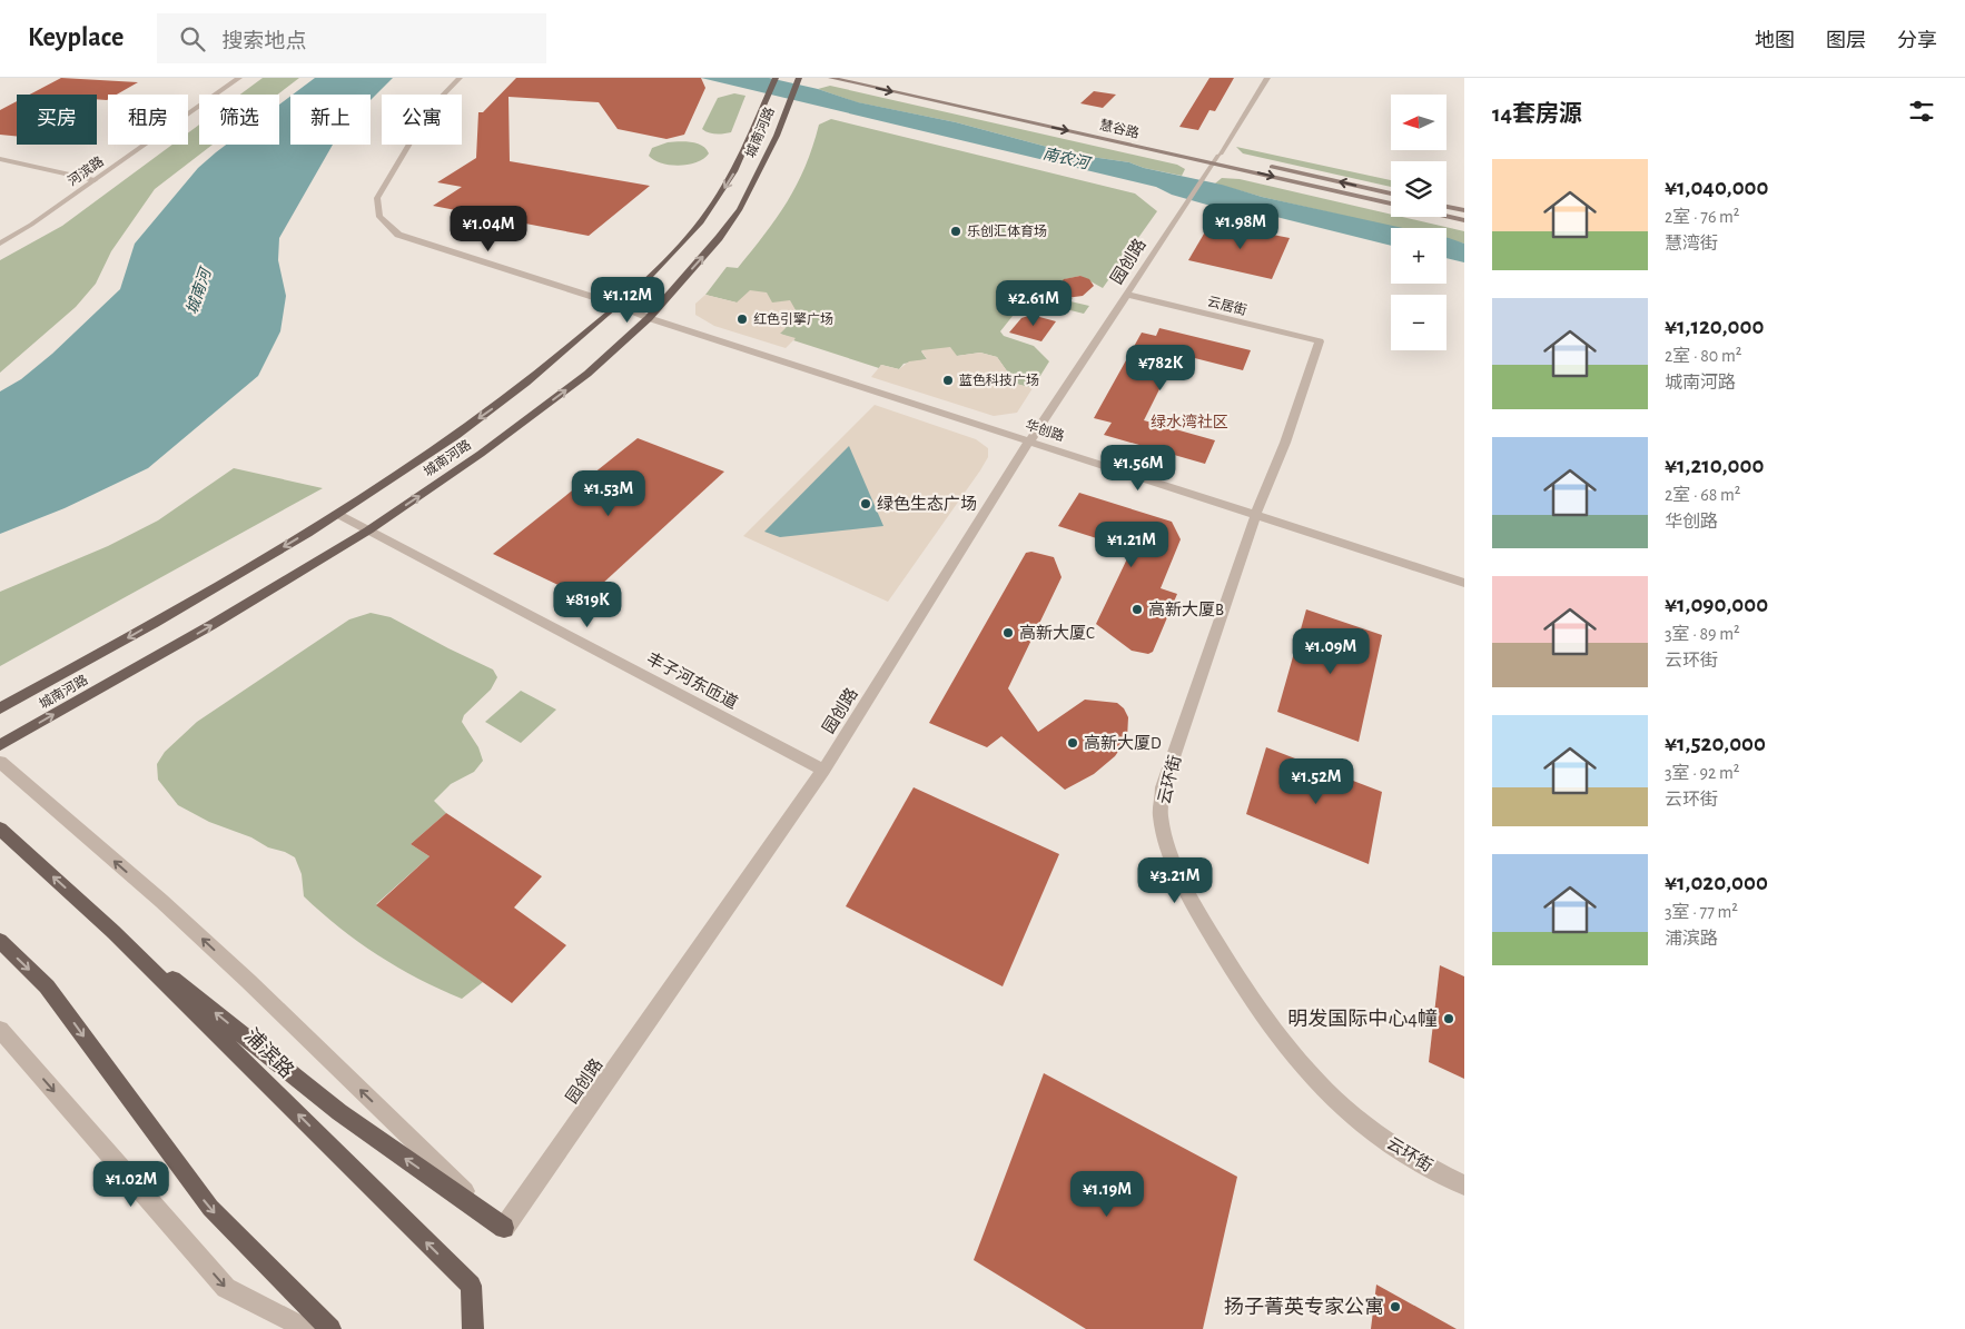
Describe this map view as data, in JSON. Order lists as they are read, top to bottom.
{
  "streets": {
    "main road": ["慧谷路", "城南河路", "浦滨路"],
    "street": [
      "河滨路",
      "园创路",
      "云居街",
      "华创路",
      "丰子河东匝道",
      "云环街"
    ]
  },
  "crossings": [
    ["慧谷路", "园创路"],
    ["城南河路", "华创路"],
    ["城南河路", "丰子河东匝道"],
    ["园创路", "云居街"],
    ["园创路", "华创路"],
    ["园创路", "丰子河东匝道"],
    ["园创路", "浦滨路"],
    ["云居街", "云环街"],
    ["华创路", "云环街"]
  ],
  "one_way": ["慧谷路", "浦滨路"],
  "districts": ["绿水湾社区"],
  "water": ["南农河", "城南河"],
  "places": [
    "乐创汇体育场",
    "红色引擎广场",
    "蓝色科技广场",
    "绿色生态广场",
    "高新大厦B",
    "高新大厦C",
    "高新大厦D",
    "明发国际中心4幢",
    "扬子菁英专家公寓"
  ],
  "north": "left",
  "page": {
    "header": "Keyplace",
    "search": "搜索地点",
    "nav": ["地图", "图层", "分享"],
    "heading": "14套房源",
    "map_buttons": ["+", "−"],
    "chip": [
      "买房",
      "租房",
      "筛选",
      "新上",
      "公寓"
    ],
    "list": [
      {
        "name": "¥1,040,000",
        "note": "2室 · 76 m² · 慧湾街"
      },
      {
        "name": "¥1,120,000",
        "note": "2室 · 80 m² · 城南河路"
      },
      {
        "name": "¥1,210,000",
        "note": "2室 · 68 m² · 华创路"
      },
      {
        "name": "¥1,090,000",
        "note": "3室 · 89 m² · 云环街"
      },
      {
        "name": "¥1,520,000",
        "note": "3室 · 92 m² · 云环街"
      },
      {
        "name": "¥1,020,000",
        "note": "3室 · 77 m² · 浦滨路"
      }
    ],
    "price": [
      "¥1.98M",
      "¥1.04M",
      "¥1.12M",
      "¥2.61M",
      "¥782K",
      "¥1.56M",
      "¥1.53M",
      "¥1.21M",
      "¥819K",
      "¥1.09M",
      "¥1.52M",
      "¥3.21M",
      "¥1.02M",
      "¥1.19M"
    ]
  }
}
